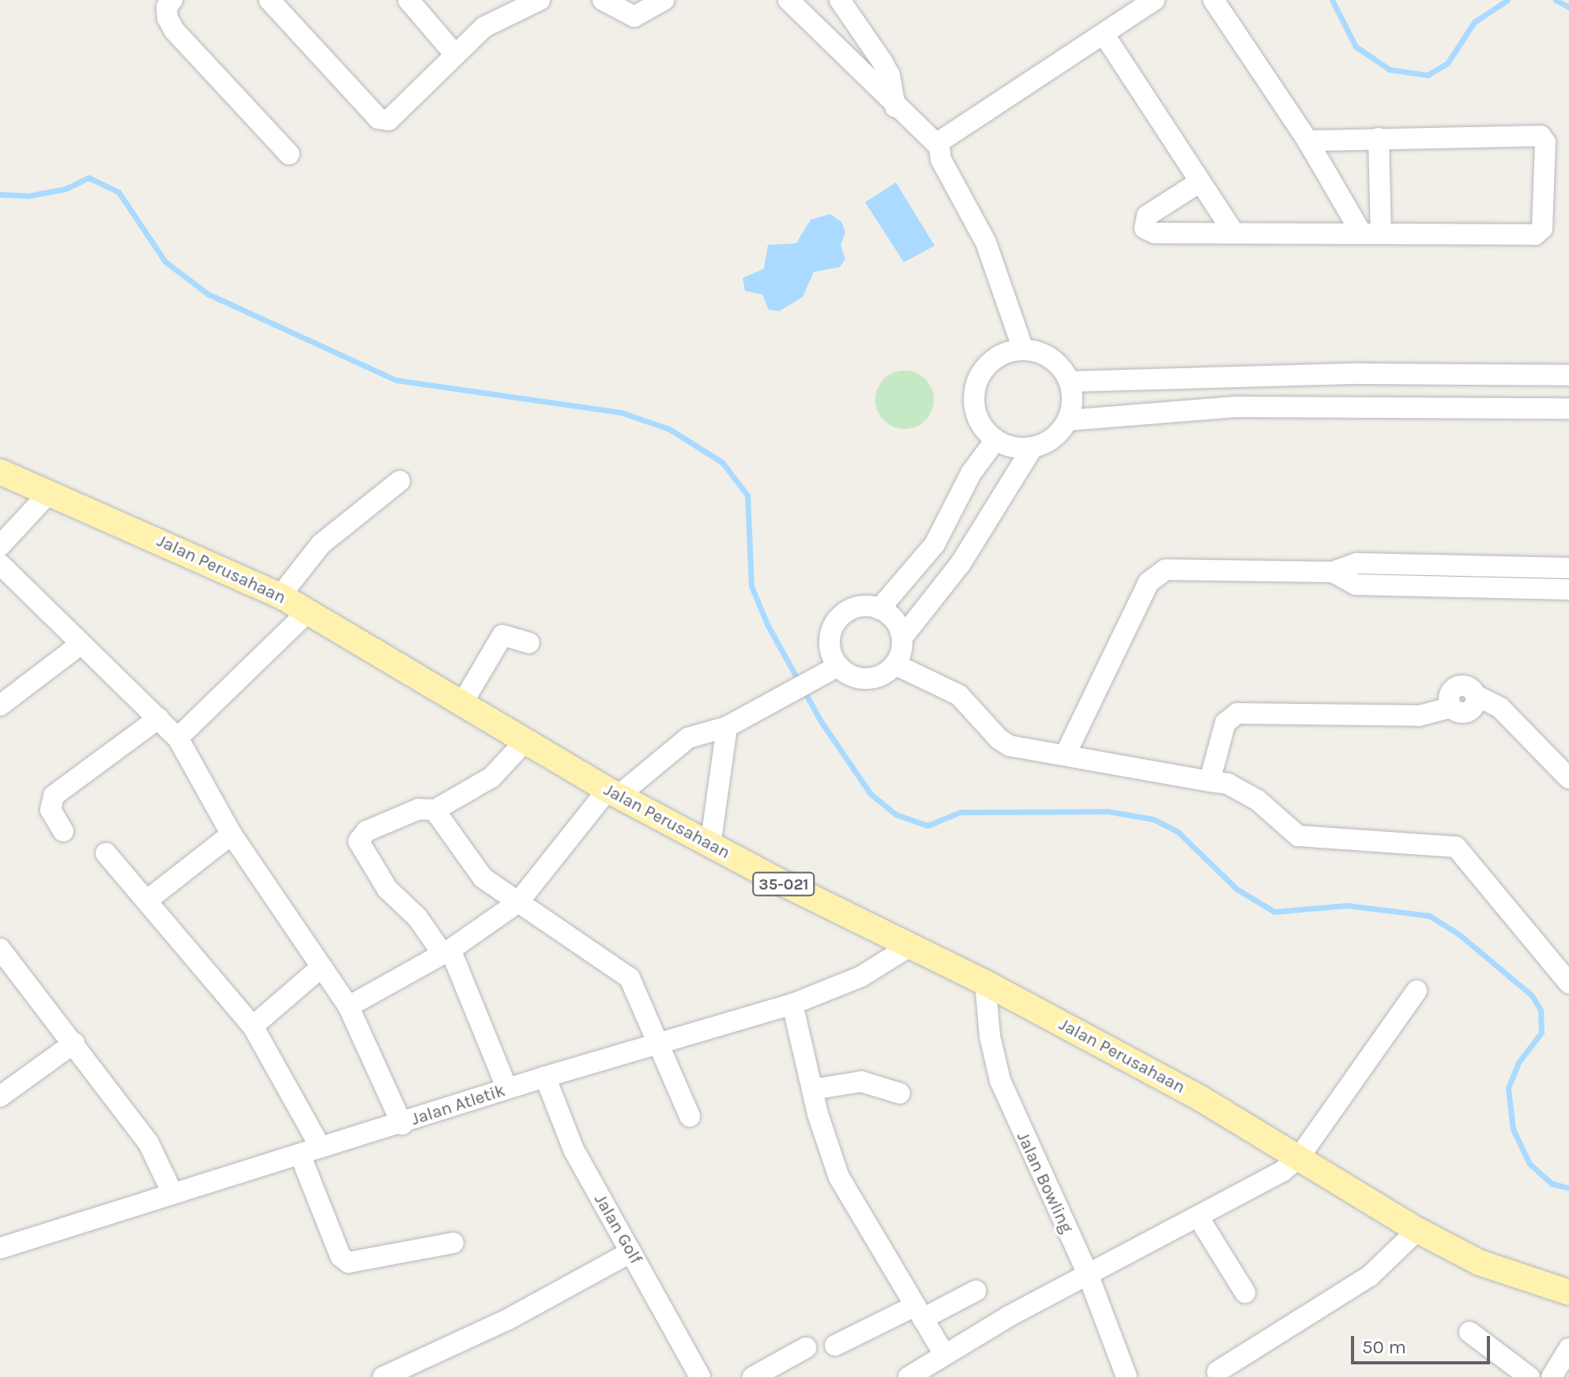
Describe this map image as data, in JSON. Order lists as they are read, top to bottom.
{
  "streets": {
    "main road": ["Jalan Perusahaan", "35-021"],
    "street": ["Jalan Atletik", "Jalan Bowling", "Jalan Golf"]
  },
  "crossings": [
    ["Jalan Perusahaan", "Jalan Atletik"],
    ["Jalan Perusahaan", "Jalan Bowling"],
    ["Jalan Atletik", "Jalan Golf"]
  ],
  "scale_bar": "50 m"
}
